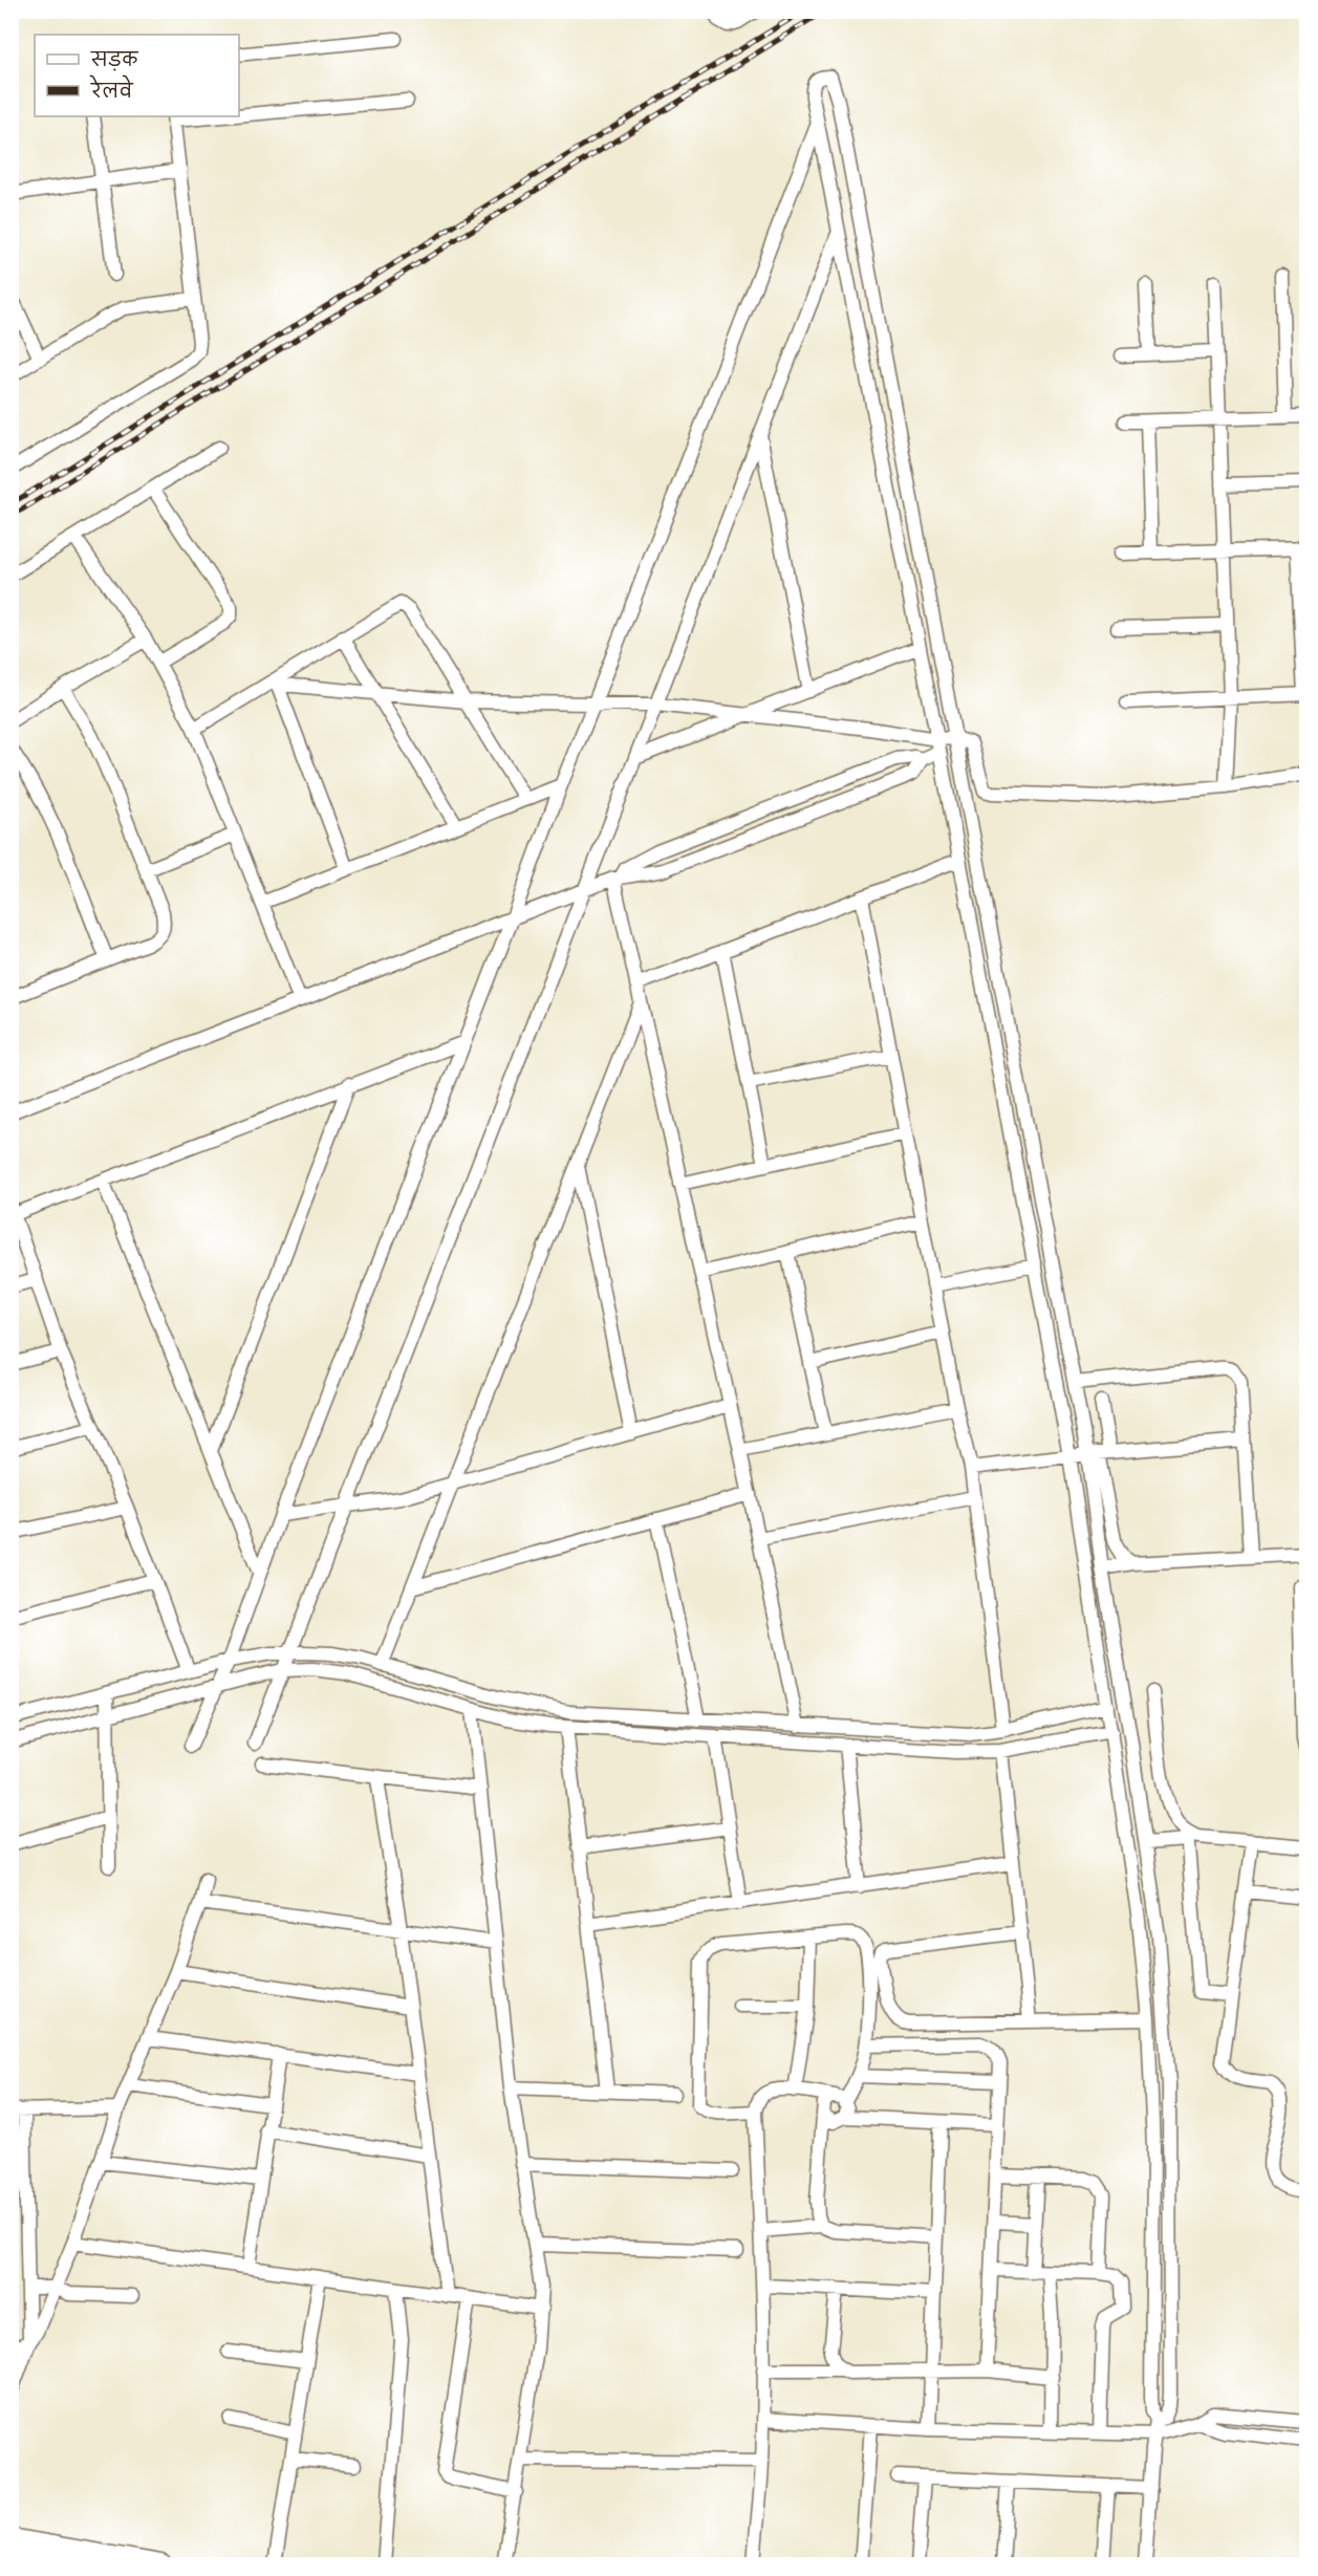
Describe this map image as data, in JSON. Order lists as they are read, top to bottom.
{
  "legend": ["सड़क", "रेलवे"]
}
